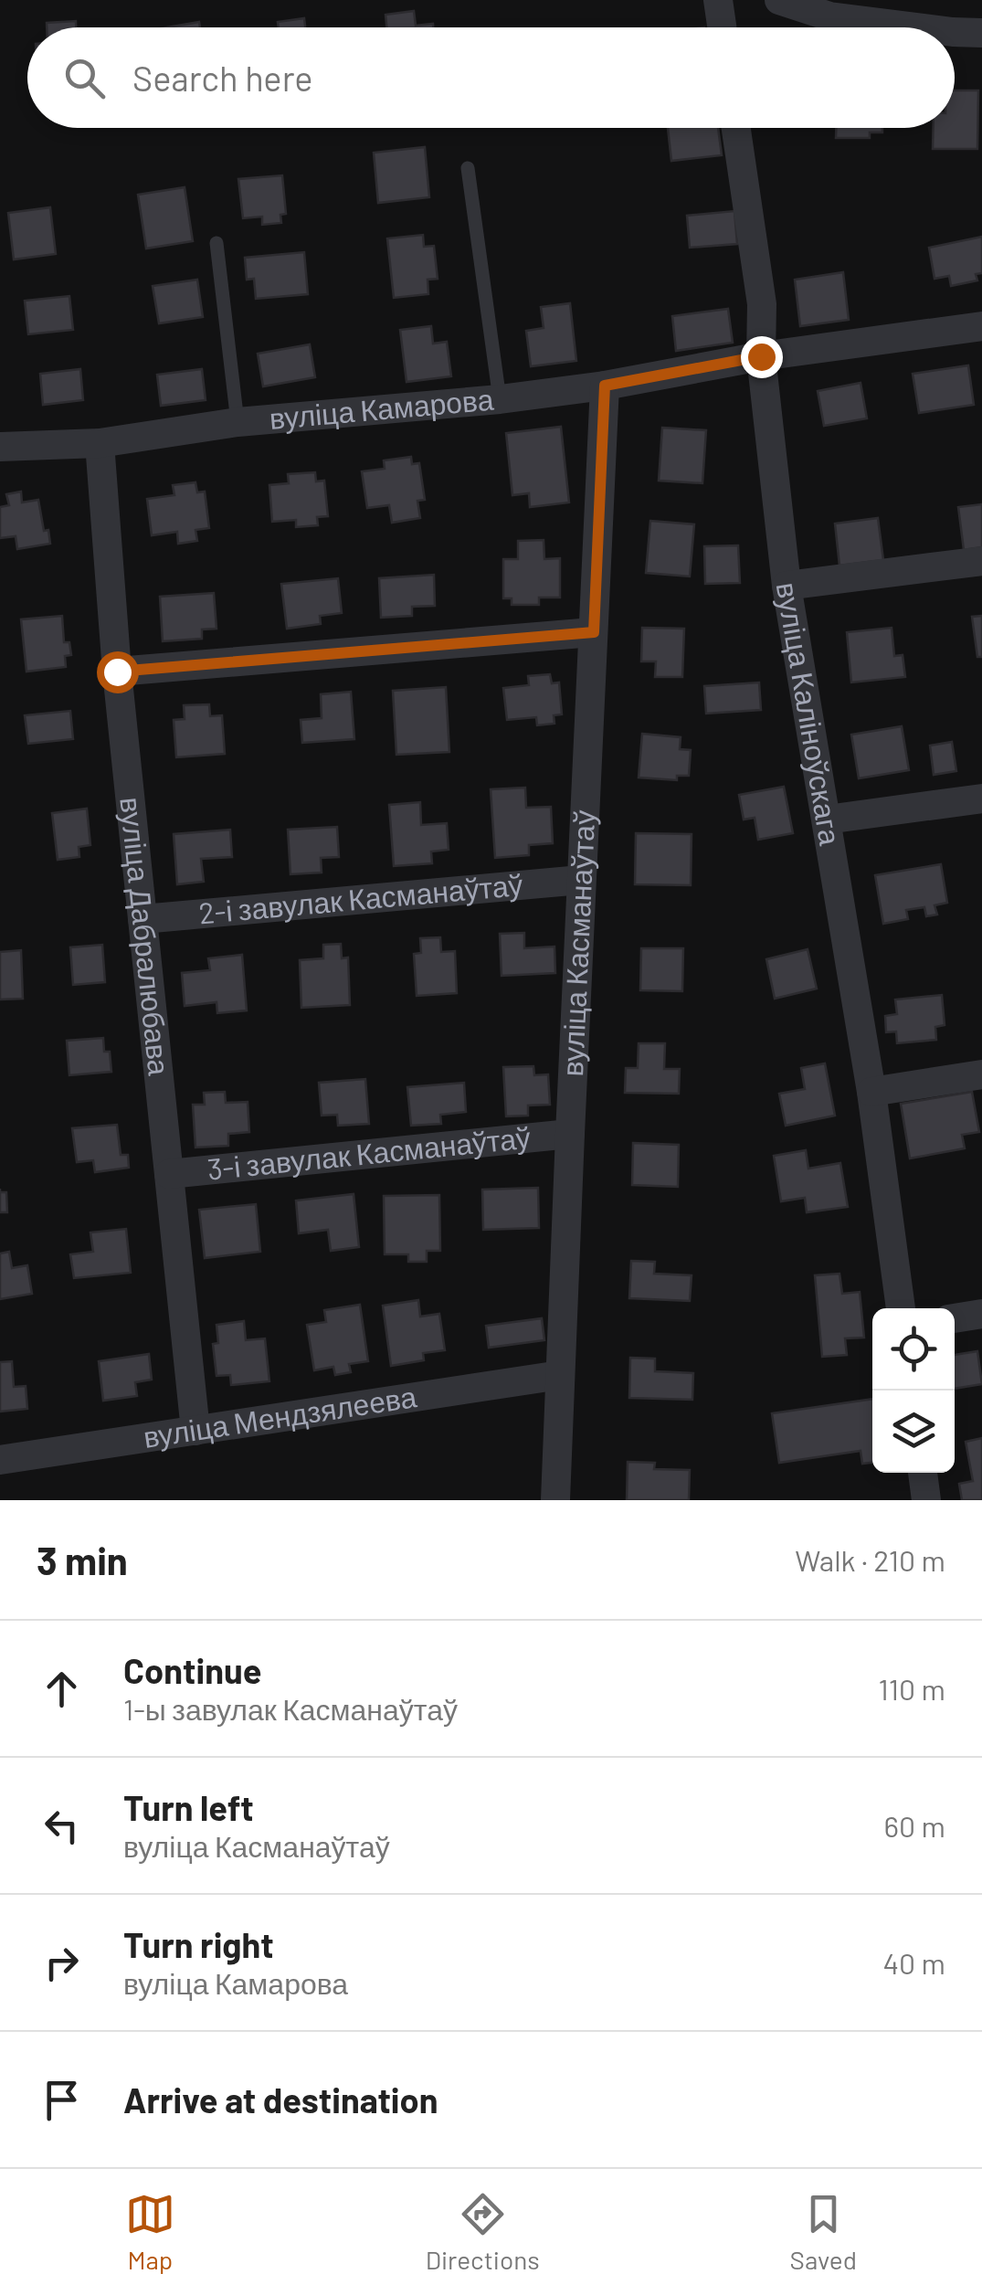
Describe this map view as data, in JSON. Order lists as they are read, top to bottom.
{
  "streets": {
    "street": [
      "вуліца Камарова",
      "вуліца Каліноўскага",
      "2-і завулак Касманаўтаў",
      "вуліца Дабралюбава",
      "вуліца Касманаўтаў",
      "3-і завулак Касманаўтаў",
      "вуліца Мендзялеева"
    ]
  },
  "crossings": [
    ["вуліца Камарова", "вуліца Каліноўскага"],
    ["вуліца Камарова", "вуліца Дабралюбава"],
    ["вуліца Камарова", "вуліца Касманаўтаў"],
    ["2-і завулак Касманаўтаў", "вуліца Дабралюбава"],
    ["2-і завулак Касманаўтаў", "вуліца Касманаўтаў"],
    ["вуліца Дабралюбава", "3-і завулак Касманаўтаў"],
    ["вуліца Дабралюбава", "вуліца Мендзялеева"],
    ["вуліца Касманаўтаў", "3-і завулак Касманаўтаў"],
    ["вуліца Касманаўтаў", "вуліца Мендзялеева"]
  ],
  "page": {
    "search": "Search here",
    "heading": ["3 min", "Walk · 210 m"],
    "list": [
      ["Continue", "1-ы завулак Касманаўтаў", "110 m"],
      ["Turn left", "вуліца Касманаўтаў", "60 m"],
      ["Turn right", "вуліца Камарова", "40 m"],
      "Arrive at destination"
    ],
    "nav": ["Map", "Directions", "Saved"]
  }
}
